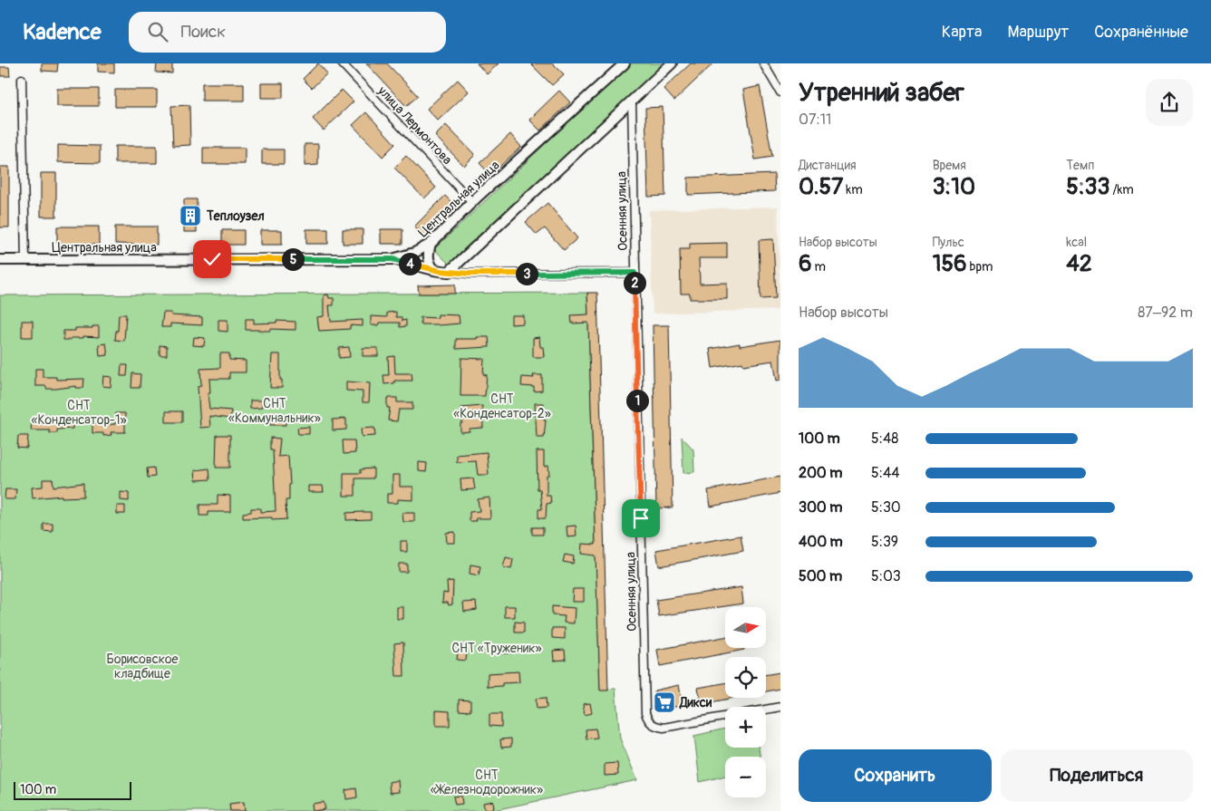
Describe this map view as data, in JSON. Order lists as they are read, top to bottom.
{
  "streets": {
    "street": ["улица Лермонтова", "Центральная улица", "Осенняя улица"]
  },
  "crossings": [
    ["улица Лермонтова", "Центральная улица"]
  ],
  "parks": [
    "СНТ «Конденсатор-2»",
    "СНТ «Коммунальник»",
    "СНТ «Конденсатор-1»",
    "СНТ «Труженик»",
    "Борисовское кладбище",
    "СНТ «Железнодорожник»"
  ],
  "places": {
    "building": ["Теплоузел"],
    "supermarket": ["Дикси"]
  },
  "scale_bar": "100 m",
  "north": "right",
  "page": {
    "header": "Kadence",
    "search": "Поиск",
    "nav": ["Карта", "Маршрут", "Сохранённые"],
    "heading": ["Утренний забег", "07:11"],
    "stats": [
      ["Дистанция", "0.57 km"],
      ["Время", "3:10"],
      ["Темп", "5:33 /km"],
      ["Набор высоты", "6 m"],
      ["Пульс", "156 bpm"],
      ["kcal", "42"]
    ],
    "pins": [
      "5",
      "4",
      "3",
      "2",
      "1"
    ],
    "chart": ["Набор высоты", "87–92 m"],
    "list": [
      {
        "name": "100 m",
        "note": "5:48"
      },
      {
        "name": "200 m",
        "note": "5:44"
      },
      {
        "name": "300 m",
        "note": "5:30"
      },
      {
        "name": "400 m",
        "note": "5:39"
      },
      {
        "name": "500 m",
        "note": "5:03"
      }
    ],
    "map_buttons": ["+", "−"],
    "buttons": ["Сохранить", "Поделиться"],
    "scale": "100 m"
  }
}
